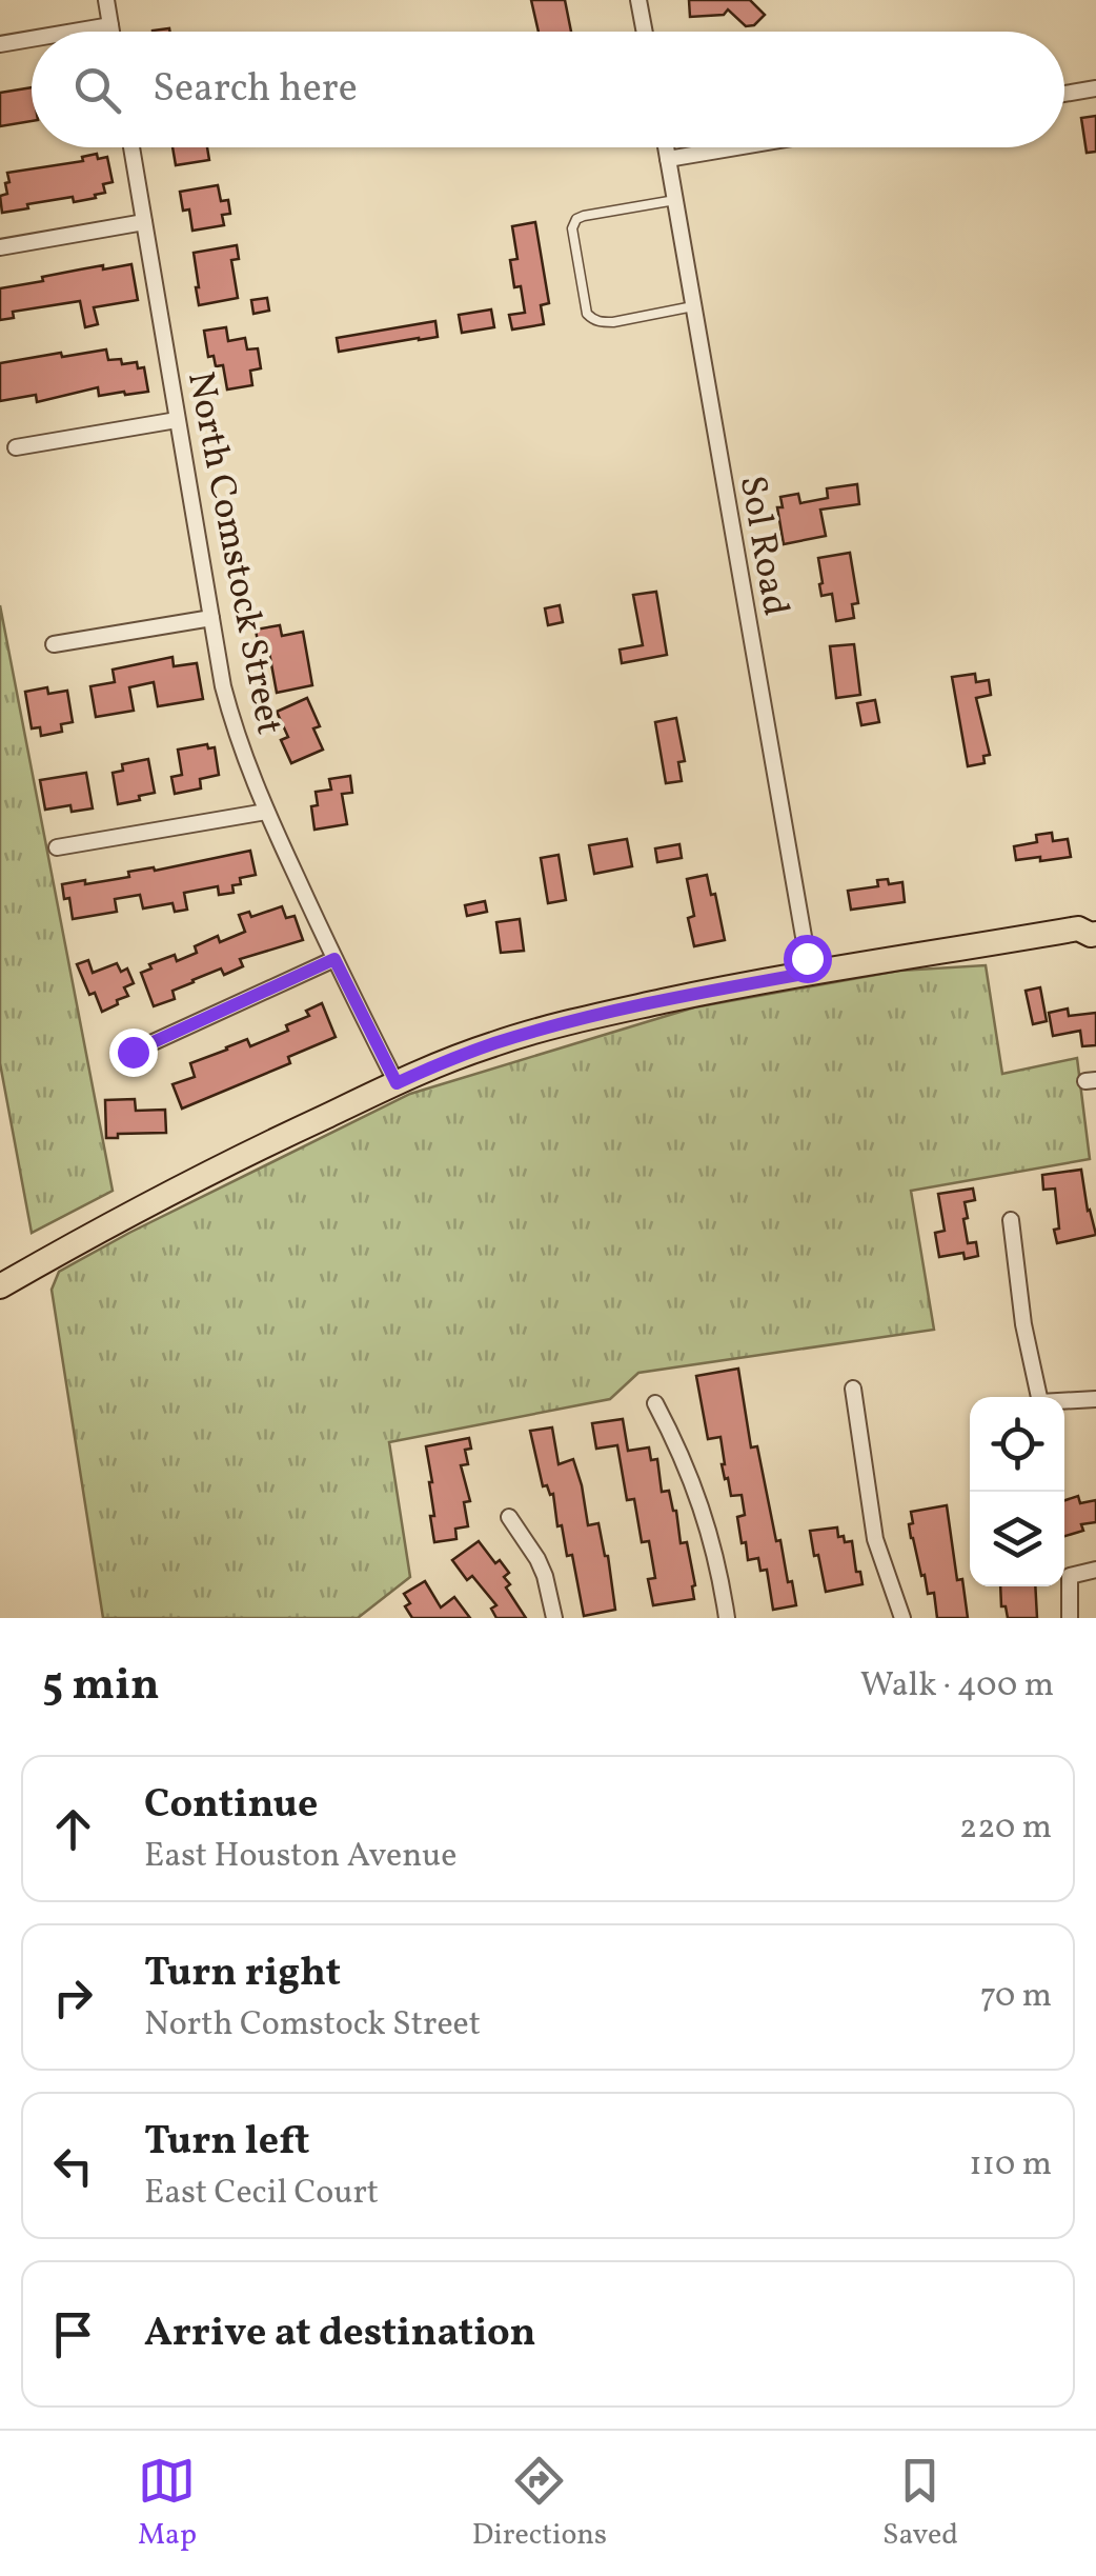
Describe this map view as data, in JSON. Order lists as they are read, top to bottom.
{
  "streets": {
    "street": ["Sol Road", "North Comstock Street"]
  },
  "page": {
    "search": "Search here",
    "heading": ["5 min", "Walk · 400 m"],
    "list": [
      ["Continue", "East Houston Avenue", "220 m"],
      ["Turn right", "North Comstock Street", "70 m"],
      ["Turn left", "East Cecil Court", "110 m"],
      "Arrive at destination"
    ],
    "nav": ["Map", "Directions", "Saved"]
  }
}
